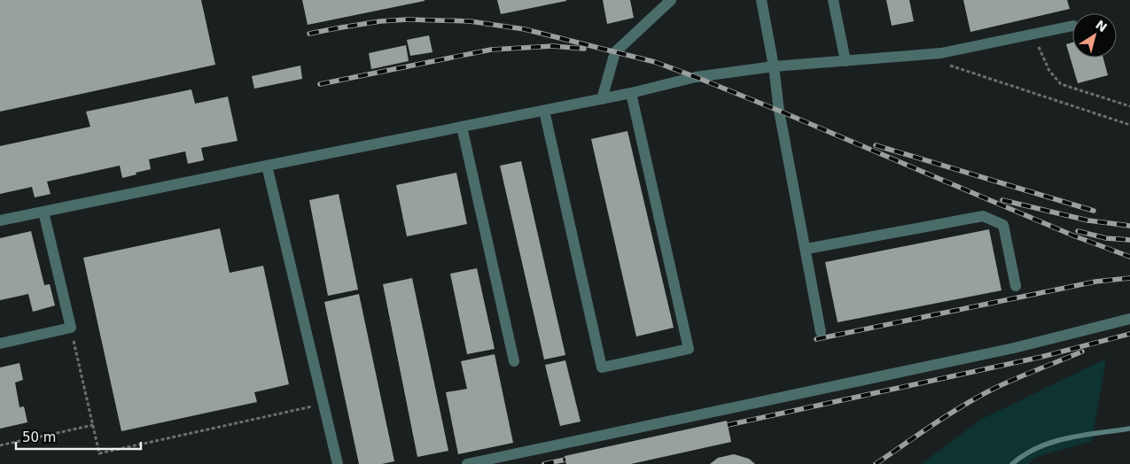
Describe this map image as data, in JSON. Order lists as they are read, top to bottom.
{
  "scale_bar": "50 m",
  "north": "top right"
}
